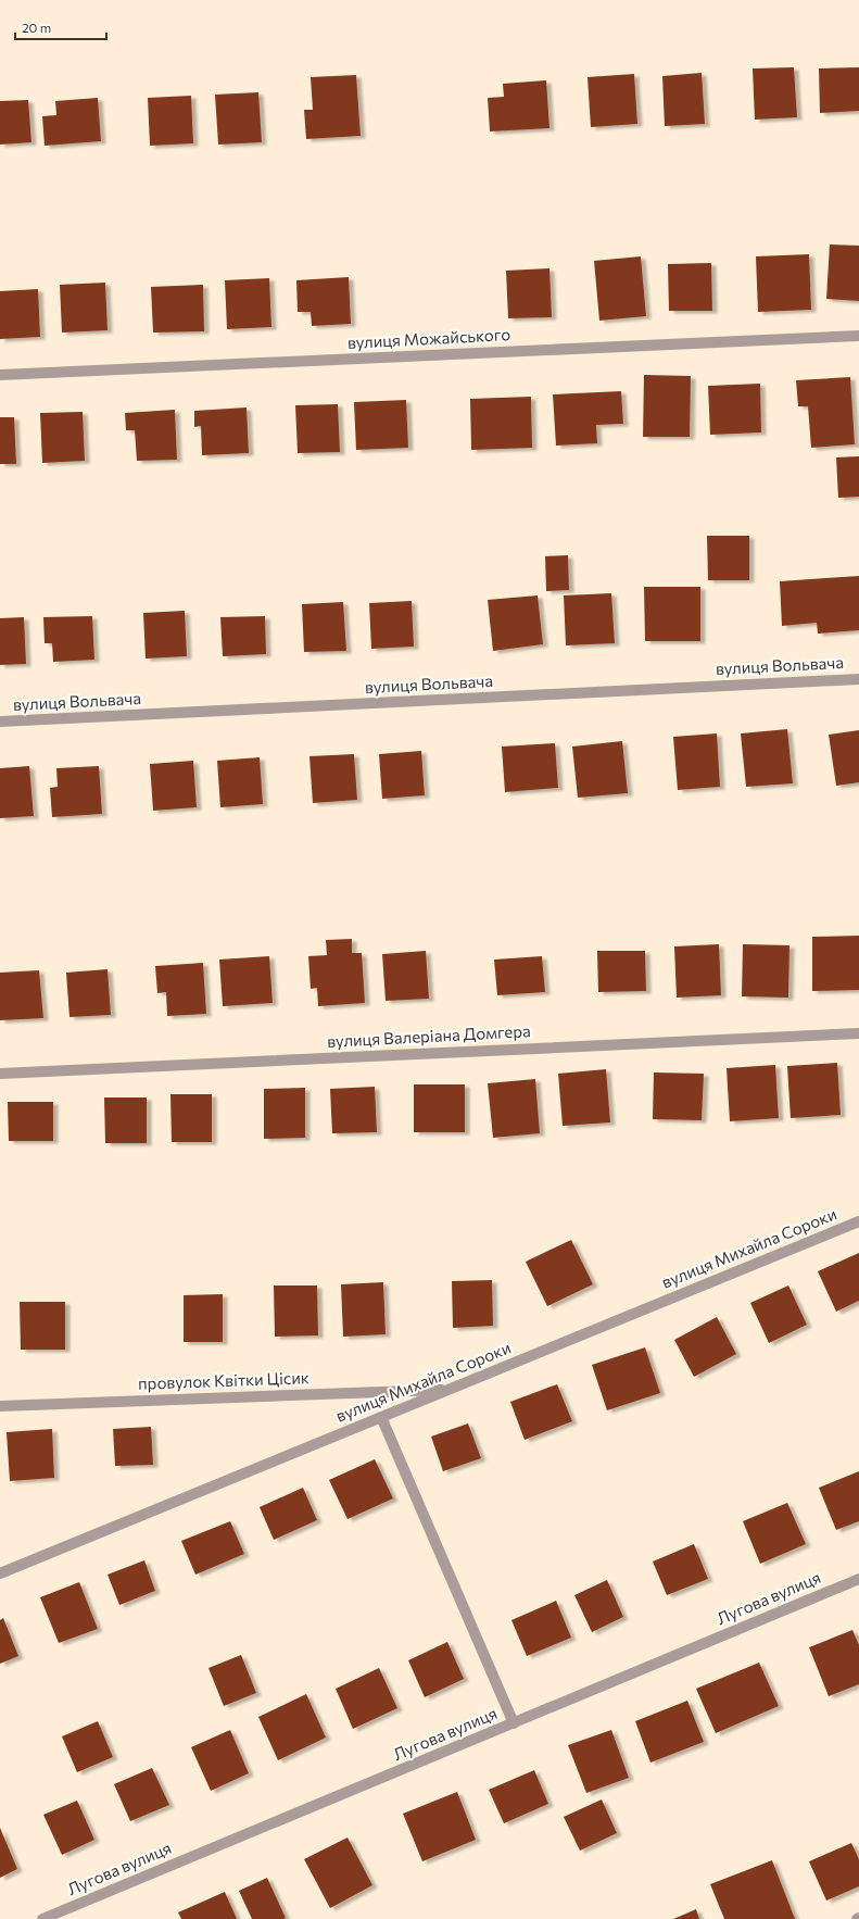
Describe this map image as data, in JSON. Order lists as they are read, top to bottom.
{
  "streets": {
    "street": [
      "вулиця Можайського",
      "вулиця Вольвача",
      "вулиця Валеріана Домгера",
      "вулиця Михайла Сороки",
      "провулок Квітки Цісик",
      "Лугова вулиця"
    ]
  },
  "crossings": [
    ["вулиця Михайла Сороки", "провулок Квітки Цісик"]
  ],
  "scale_bar": "20 m"
}
